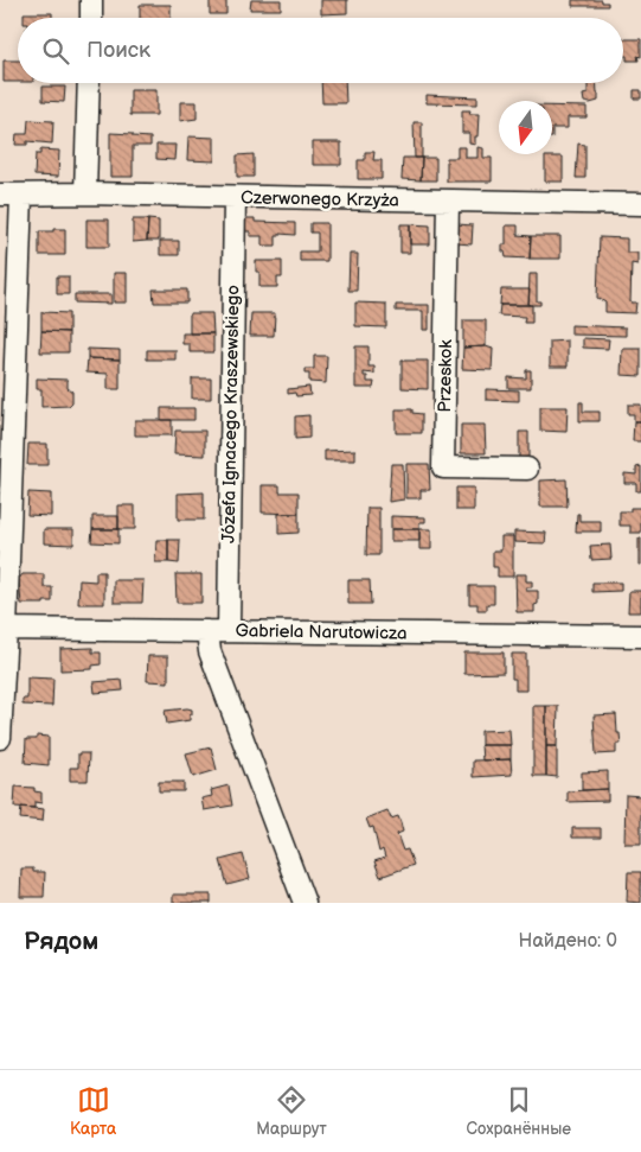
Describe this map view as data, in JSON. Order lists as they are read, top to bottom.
{
  "streets": {
    "street": [
      "Czerwonego Krzyża",
      "Przeskok",
      "Józefa Ignacego Kraszewskiego",
      "Gabriela Narutowicza"
    ]
  },
  "crossings": [
    ["Czerwonego Krzyża", "Przeskok"],
    ["Czerwonego Krzyża", "Józefa Ignacego Kraszewskiego"],
    ["Józefa Ignacego Kraszewskiego", "Gabriela Narutowicza"]
  ],
  "north": "bottom",
  "page": {
    "search": "Поиск",
    "heading": ["Рядом", "Найдено: 0"],
    "nav": ["Карта", "Маршрут", "Сохранённые"]
  }
}
